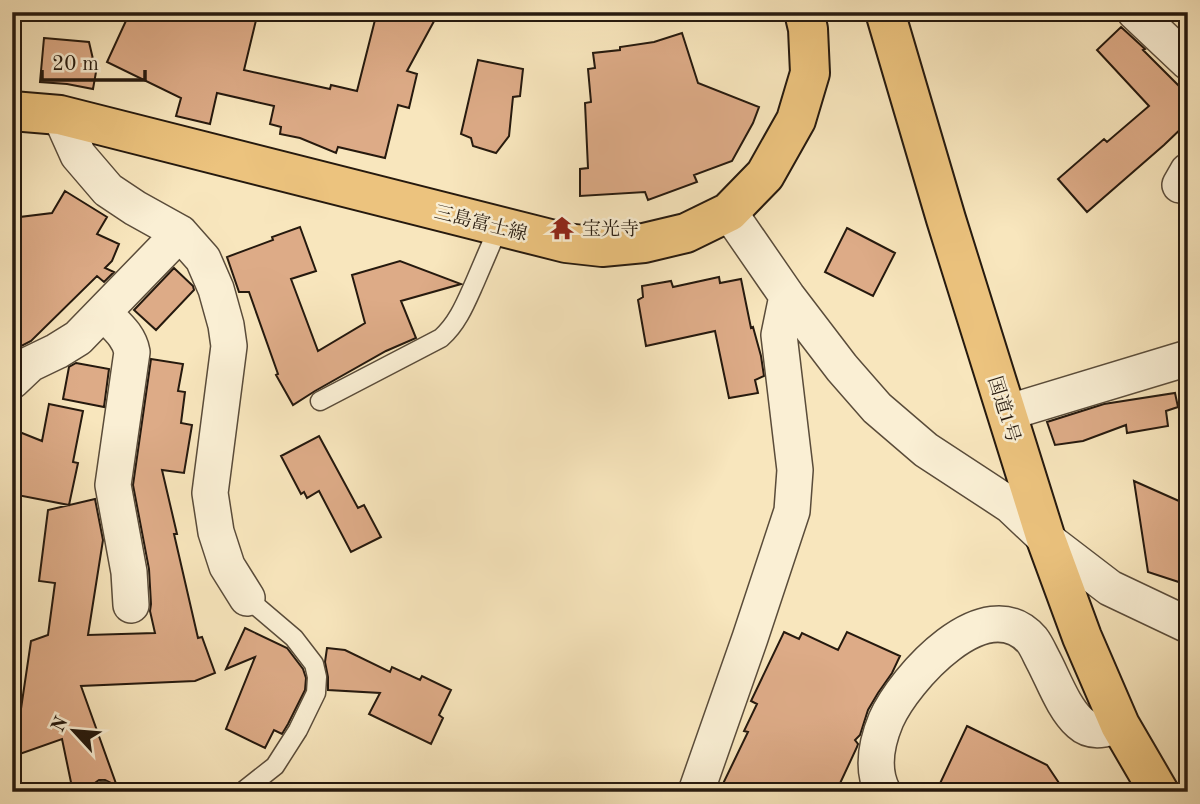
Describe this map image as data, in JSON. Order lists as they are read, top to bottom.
{
  "streets": {
    "main road": ["三島富士線", "国道1号"]
  },
  "places": {
    "temple": ["宝光寺"]
  },
  "scale_bar": "20 m",
  "north": "top left"
}
